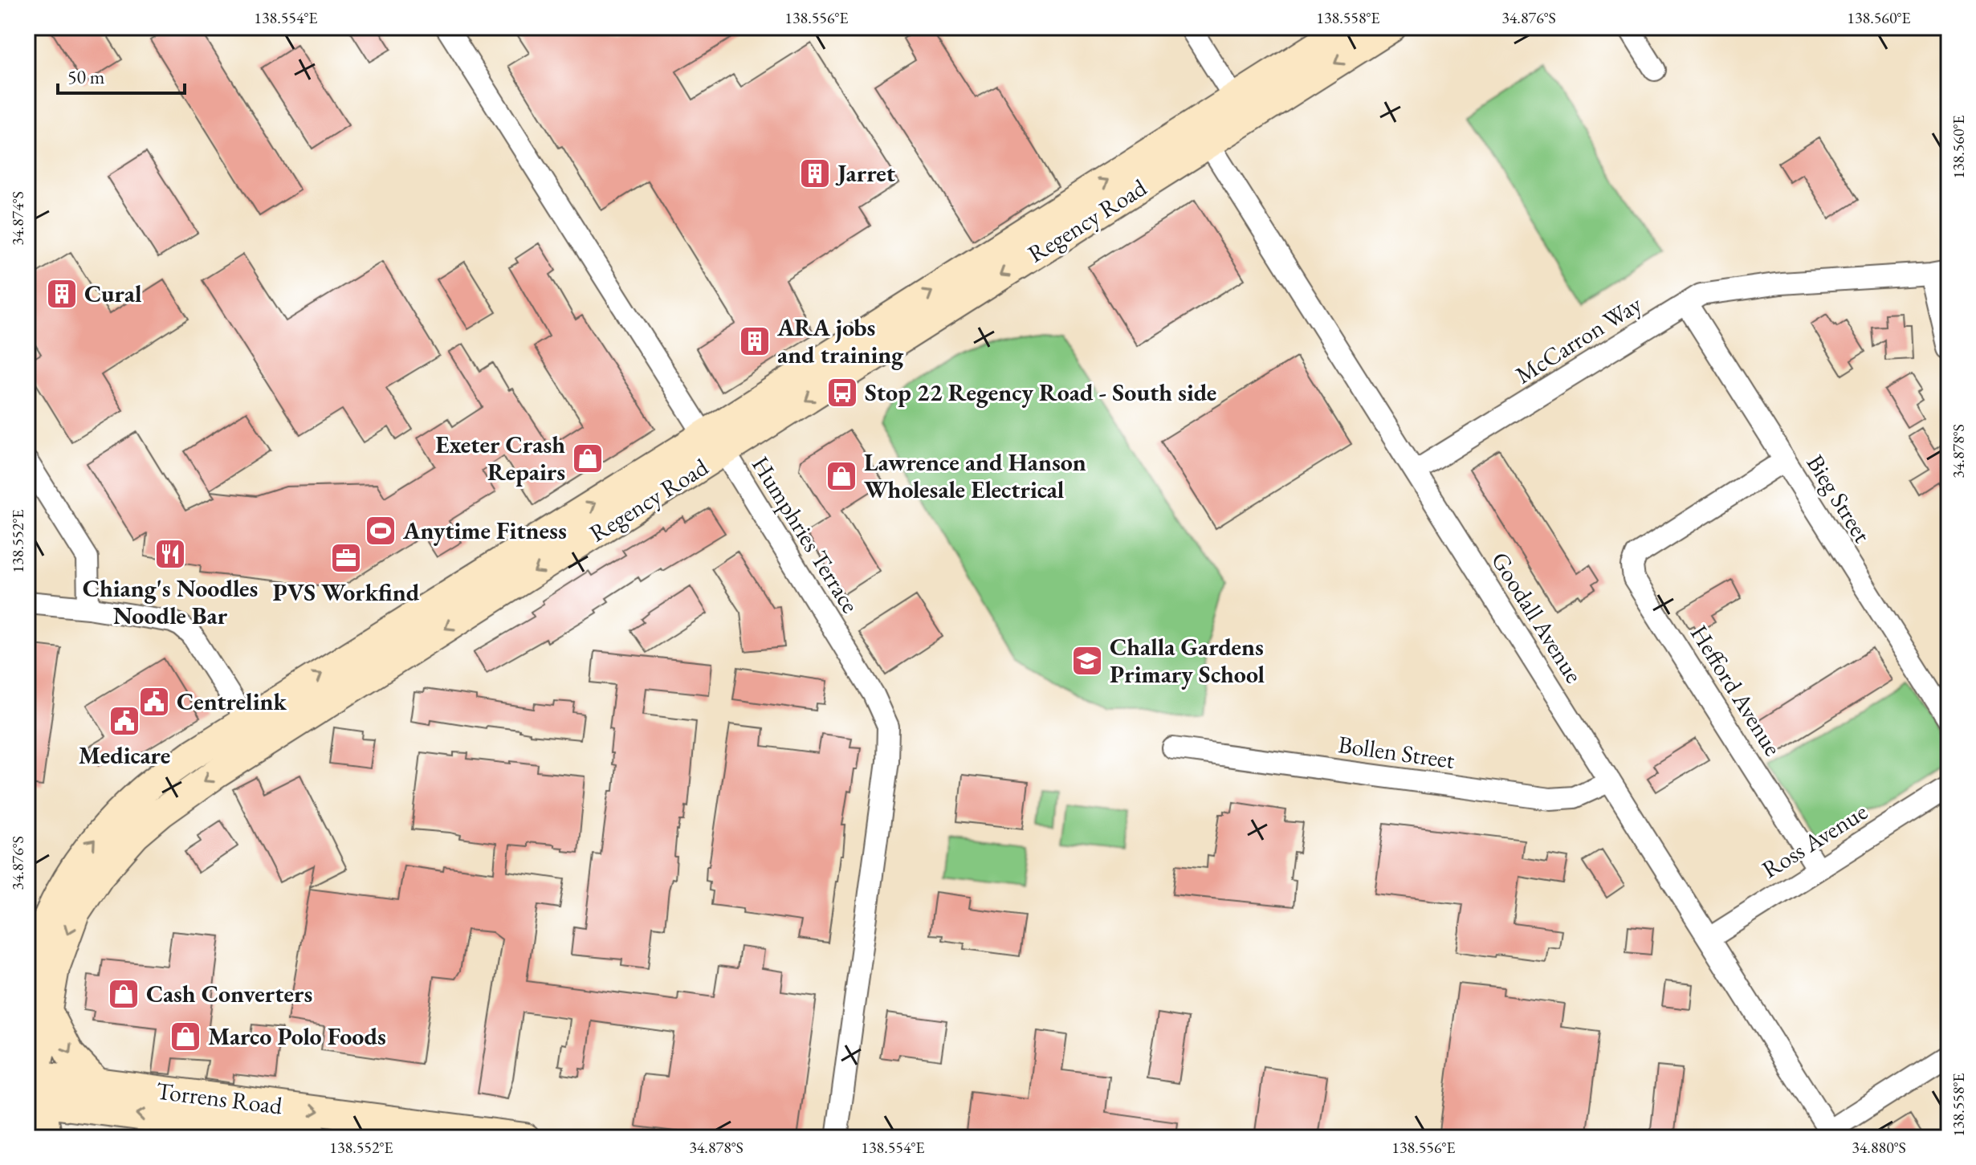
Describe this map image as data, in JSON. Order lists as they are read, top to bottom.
{
  "streets": {
    "main road": ["Regency Road", "Torrens Road"],
    "street": [
      "McCarron Way",
      "Bieg Street",
      "Humphries Terrace",
      "Goodall Avenue",
      "Hefford Avenue",
      "Bollen Street",
      "Ross Avenue"
    ]
  },
  "crossings": [
    ["Regency Road", "Humphries Terrace"],
    ["Regency Road", "Goodall Avenue"],
    ["Regency Road", "Torrens Road"],
    ["McCarron Way", "Bieg Street"],
    ["McCarron Way", "Goodall Avenue"],
    ["Bieg Street", "Hefford Avenue"],
    ["Goodall Avenue", "Bollen Street"],
    ["Goodall Avenue", "Ross Avenue"],
    ["Hefford Avenue", "Ross Avenue"]
  ],
  "places": {
    "building": ["Jarret", "Cural", "ARA jobs and training"],
    "bus stop": ["Stop 22 Regency Road - South side"],
    "shop": [
      "Exeter Crash Repairs",
      "Lawrence and Hanson Wholesale Electrical",
      "Cash Converters",
      "Marco Polo Foods"
    ],
    "sports": ["Anytime Fitness"],
    "restaurant": ["Chiang's Noodles Noodle Bar"],
    "office": ["PVS Workfind"],
    "school or university": ["Challa Gardens Primary School"],
    "public building": ["Centrelink", "Medicare"]
  },
  "scale_bar": "50 m",
  "coordinates": [
    "138.554°E",
    "138.556°E",
    "138.558°E",
    "34.876°S",
    "138.560°E",
    "34.874°S",
    "34.878°S",
    "138.552°E",
    "34.880°S"
  ]
}
